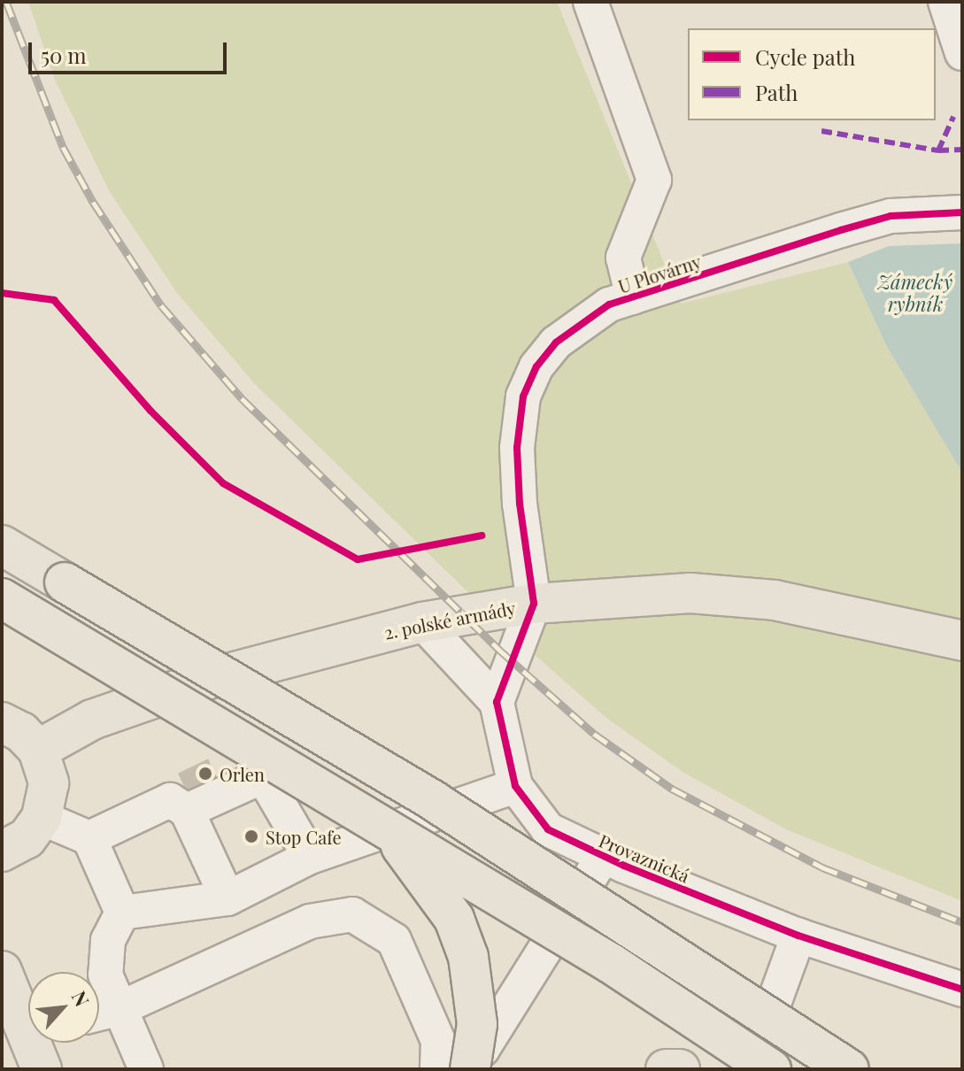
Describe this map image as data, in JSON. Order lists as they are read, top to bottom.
{
  "streets": {
    "main road": ["2. polské armády"],
    "street": ["U Plovárny", "Provaznická"]
  },
  "crossings": [
    ["U Plovárny", "2. polské armády"]
  ],
  "water": ["Zámecký rybník"],
  "places": ["Orlen", "Stop Cafe"],
  "legend": ["Cycle path", "Path"],
  "scale_bar": "50 m",
  "north": "top right"
}
